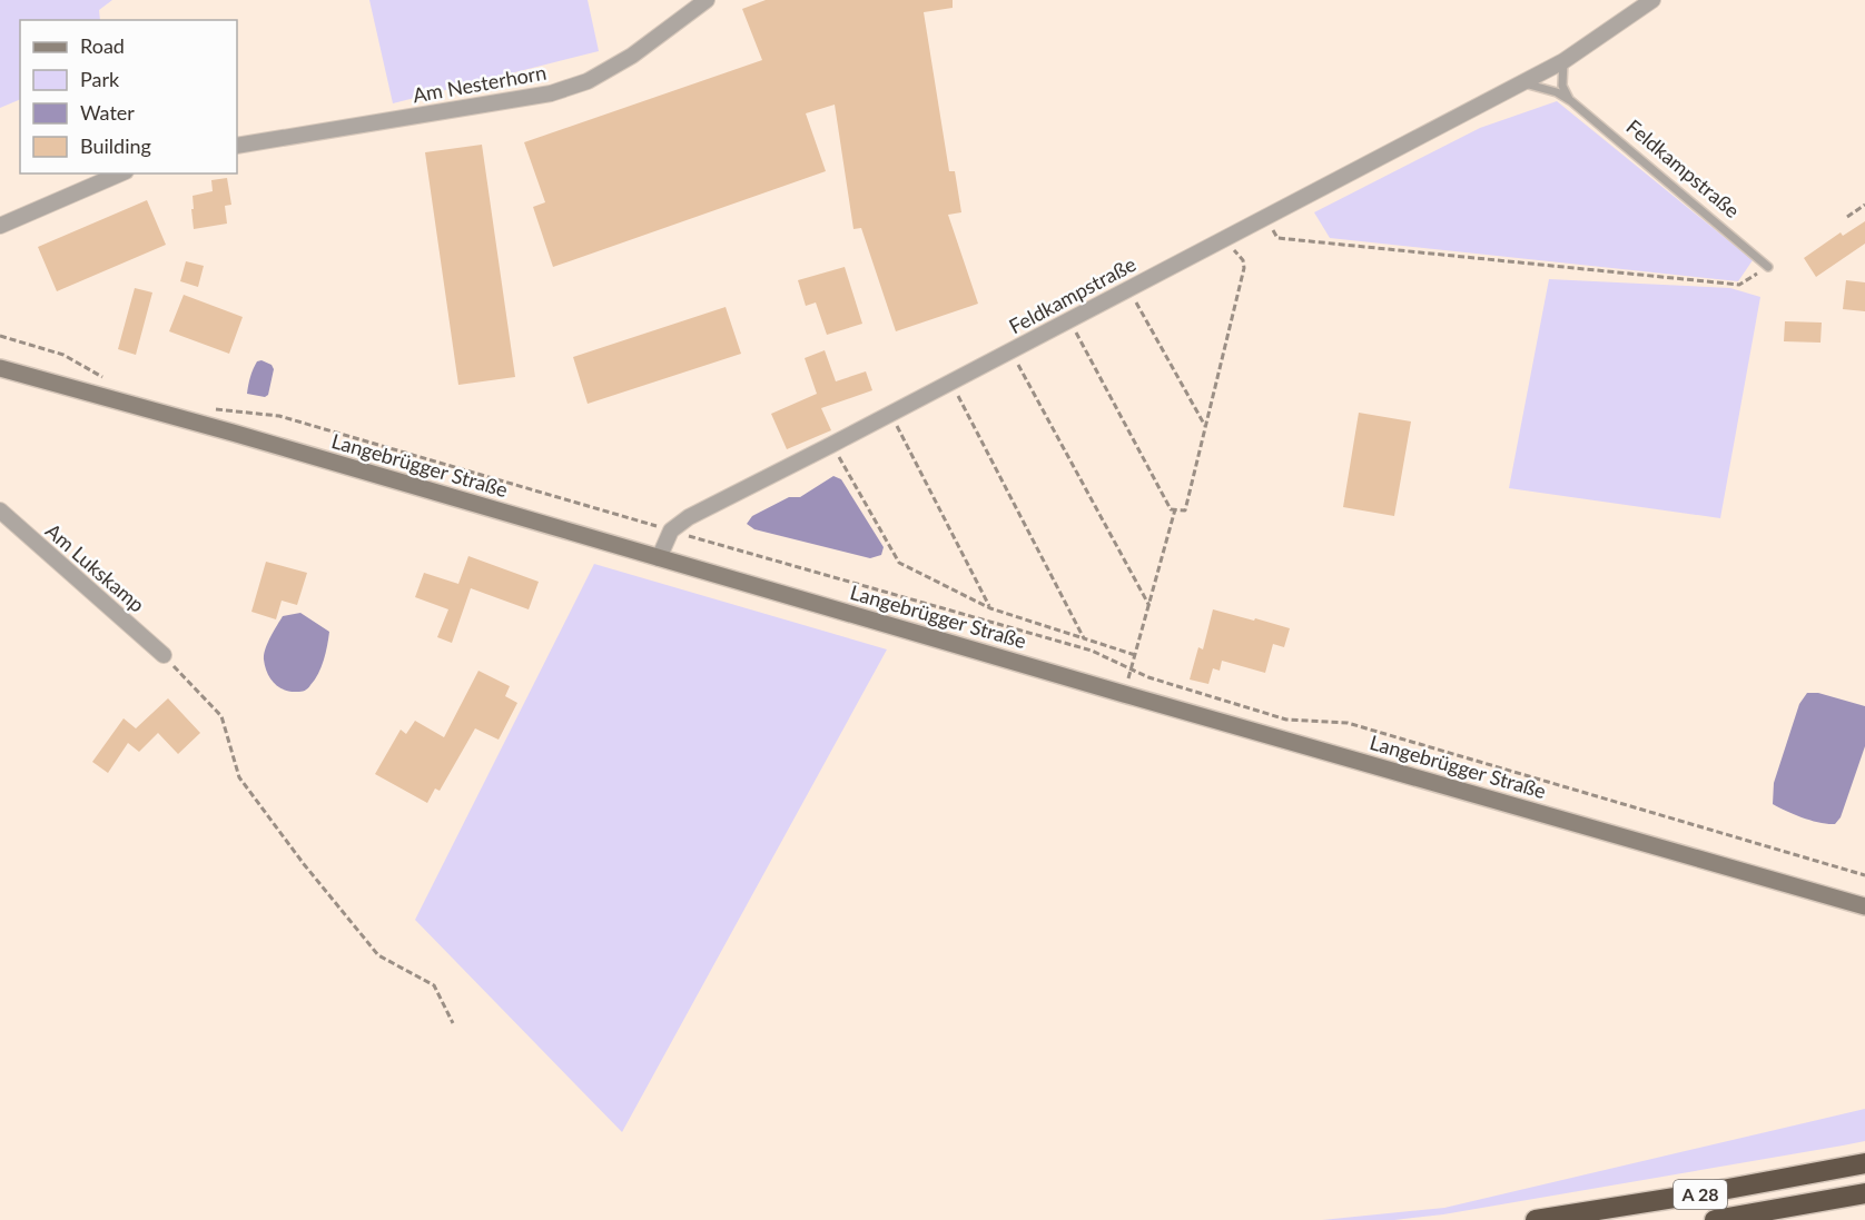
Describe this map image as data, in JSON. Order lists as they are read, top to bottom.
{
  "streets": {
    "highway": ["A 28"],
    "street": [
      "Am Nesterhorn",
      "Feldkampstraße",
      "Langebrügger Straße",
      "Am Lukskamp"
    ]
  },
  "legend": [
    "Road",
    "Park",
    "Water",
    "Building"
  ]
}
